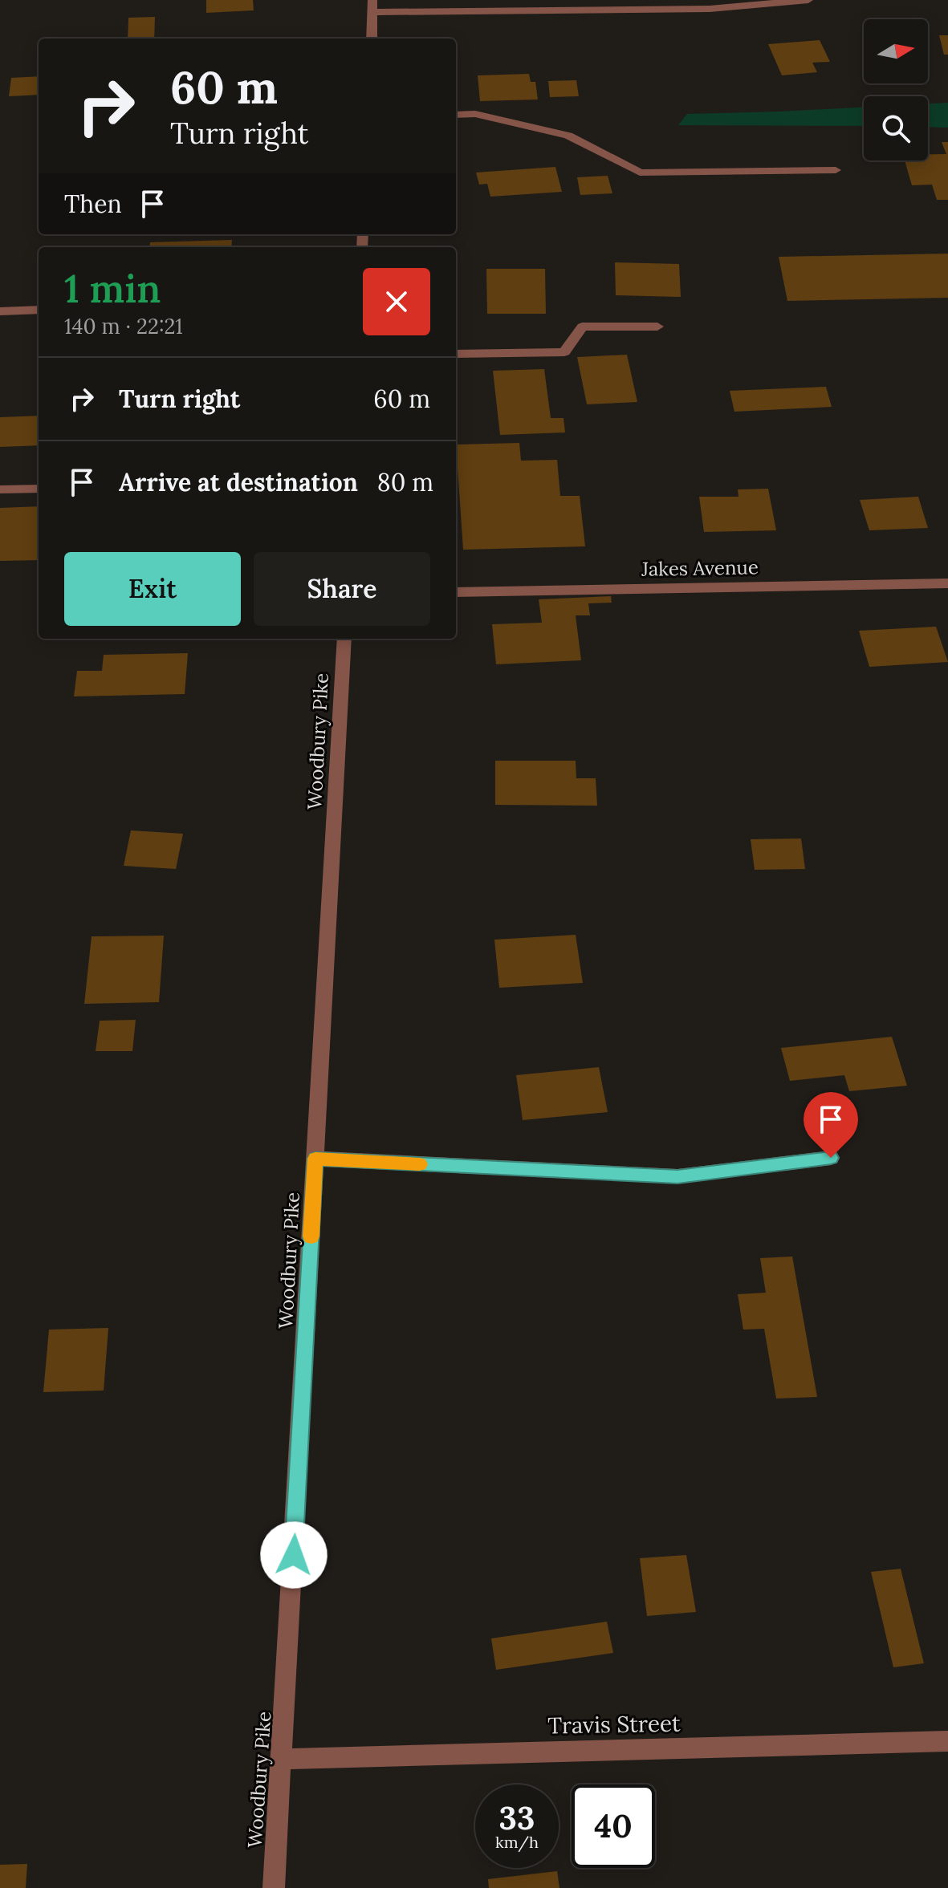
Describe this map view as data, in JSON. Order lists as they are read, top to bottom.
{
  "streets": {
    "street": ["Jakes Avenue", "Woodbury Pike", "Travis Street"]
  },
  "crossings": [
    ["Woodbury Pike", "Travis Street"]
  ],
  "north": "right",
  "page": {
    "turn": ["60 m", "Turn right"],
    "then": "Then",
    "heading": ["1 min", "140 m · 22:21"],
    "list": [
      {
        "name": "Turn right",
        "value": "60 m"
      },
      {
        "name": "Arrive at destination",
        "value": "80 m"
      }
    ],
    "buttons": ["Exit", "Share"],
    "speed": "33 km/h",
    "limit": "40"
  }
}
